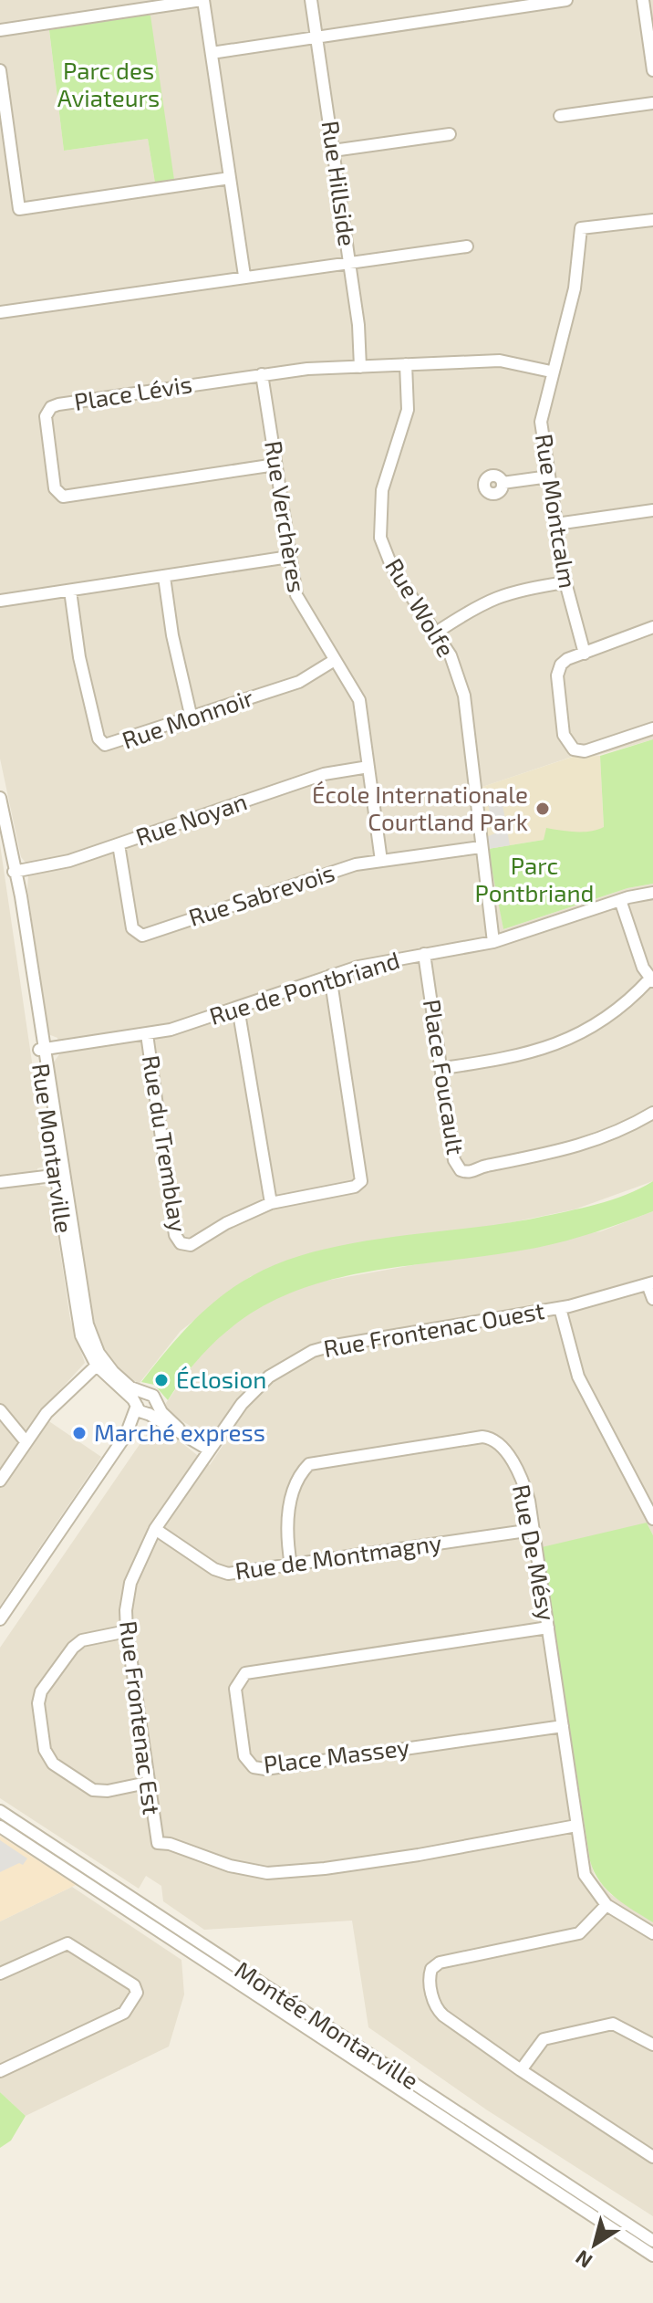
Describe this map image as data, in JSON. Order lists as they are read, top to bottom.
{
  "streets": {
    "street": [
      "Rue Hillside",
      "Place Lévis",
      "Rue Montcalm",
      "Rue Verchères",
      "Rue Wolfe",
      "Rue Monnoir",
      "Rue Noyan",
      "Rue Sabrevois",
      "Rue de Pontbriand",
      "Place Foucault",
      "Rue du Tremblay",
      "Rue Montarville",
      "Rue Frontenac Ouest",
      "Rue De Mésy",
      "Rue de Montmagny",
      "Rue Frontenac Est",
      "Place Massey",
      "Montée Montarville"
    ]
  },
  "crossings": [
    ["Place Lévis", "Rue Verchères"],
    ["Rue Verchères", "Rue Monnoir"],
    ["Rue Verchères", "Rue Noyan"],
    ["Rue Verchères", "Rue Sabrevois"],
    ["Rue Wolfe", "Rue Sabrevois"],
    ["Rue Wolfe", "Rue de Pontbriand"],
    ["Rue Noyan", "Rue Sabrevois"],
    ["Rue Noyan", "Rue Montarville"],
    ["Rue de Pontbriand", "Place Foucault"],
    ["Rue de Pontbriand", "Rue du Tremblay"],
    ["Rue de Pontbriand", "Rue Montarville"],
    ["Rue Montarville", "Rue Frontenac Ouest"],
    ["Rue Montarville", "Rue Frontenac Est"],
    ["Rue Frontenac Ouest", "Rue Frontenac Est"],
    ["Rue De Mésy", "Rue de Montmagny"],
    ["Rue De Mésy", "Rue Frontenac Est"],
    ["Rue De Mésy", "Place Massey"],
    ["Rue de Montmagny", "Rue Frontenac Est"]
  ],
  "parks": ["Parc des Aviateurs", "Parc Pontbriand"],
  "places": ["École Internationale Courtland Park", "Éclosion", "Marché express"],
  "north": "bottom left"
}
